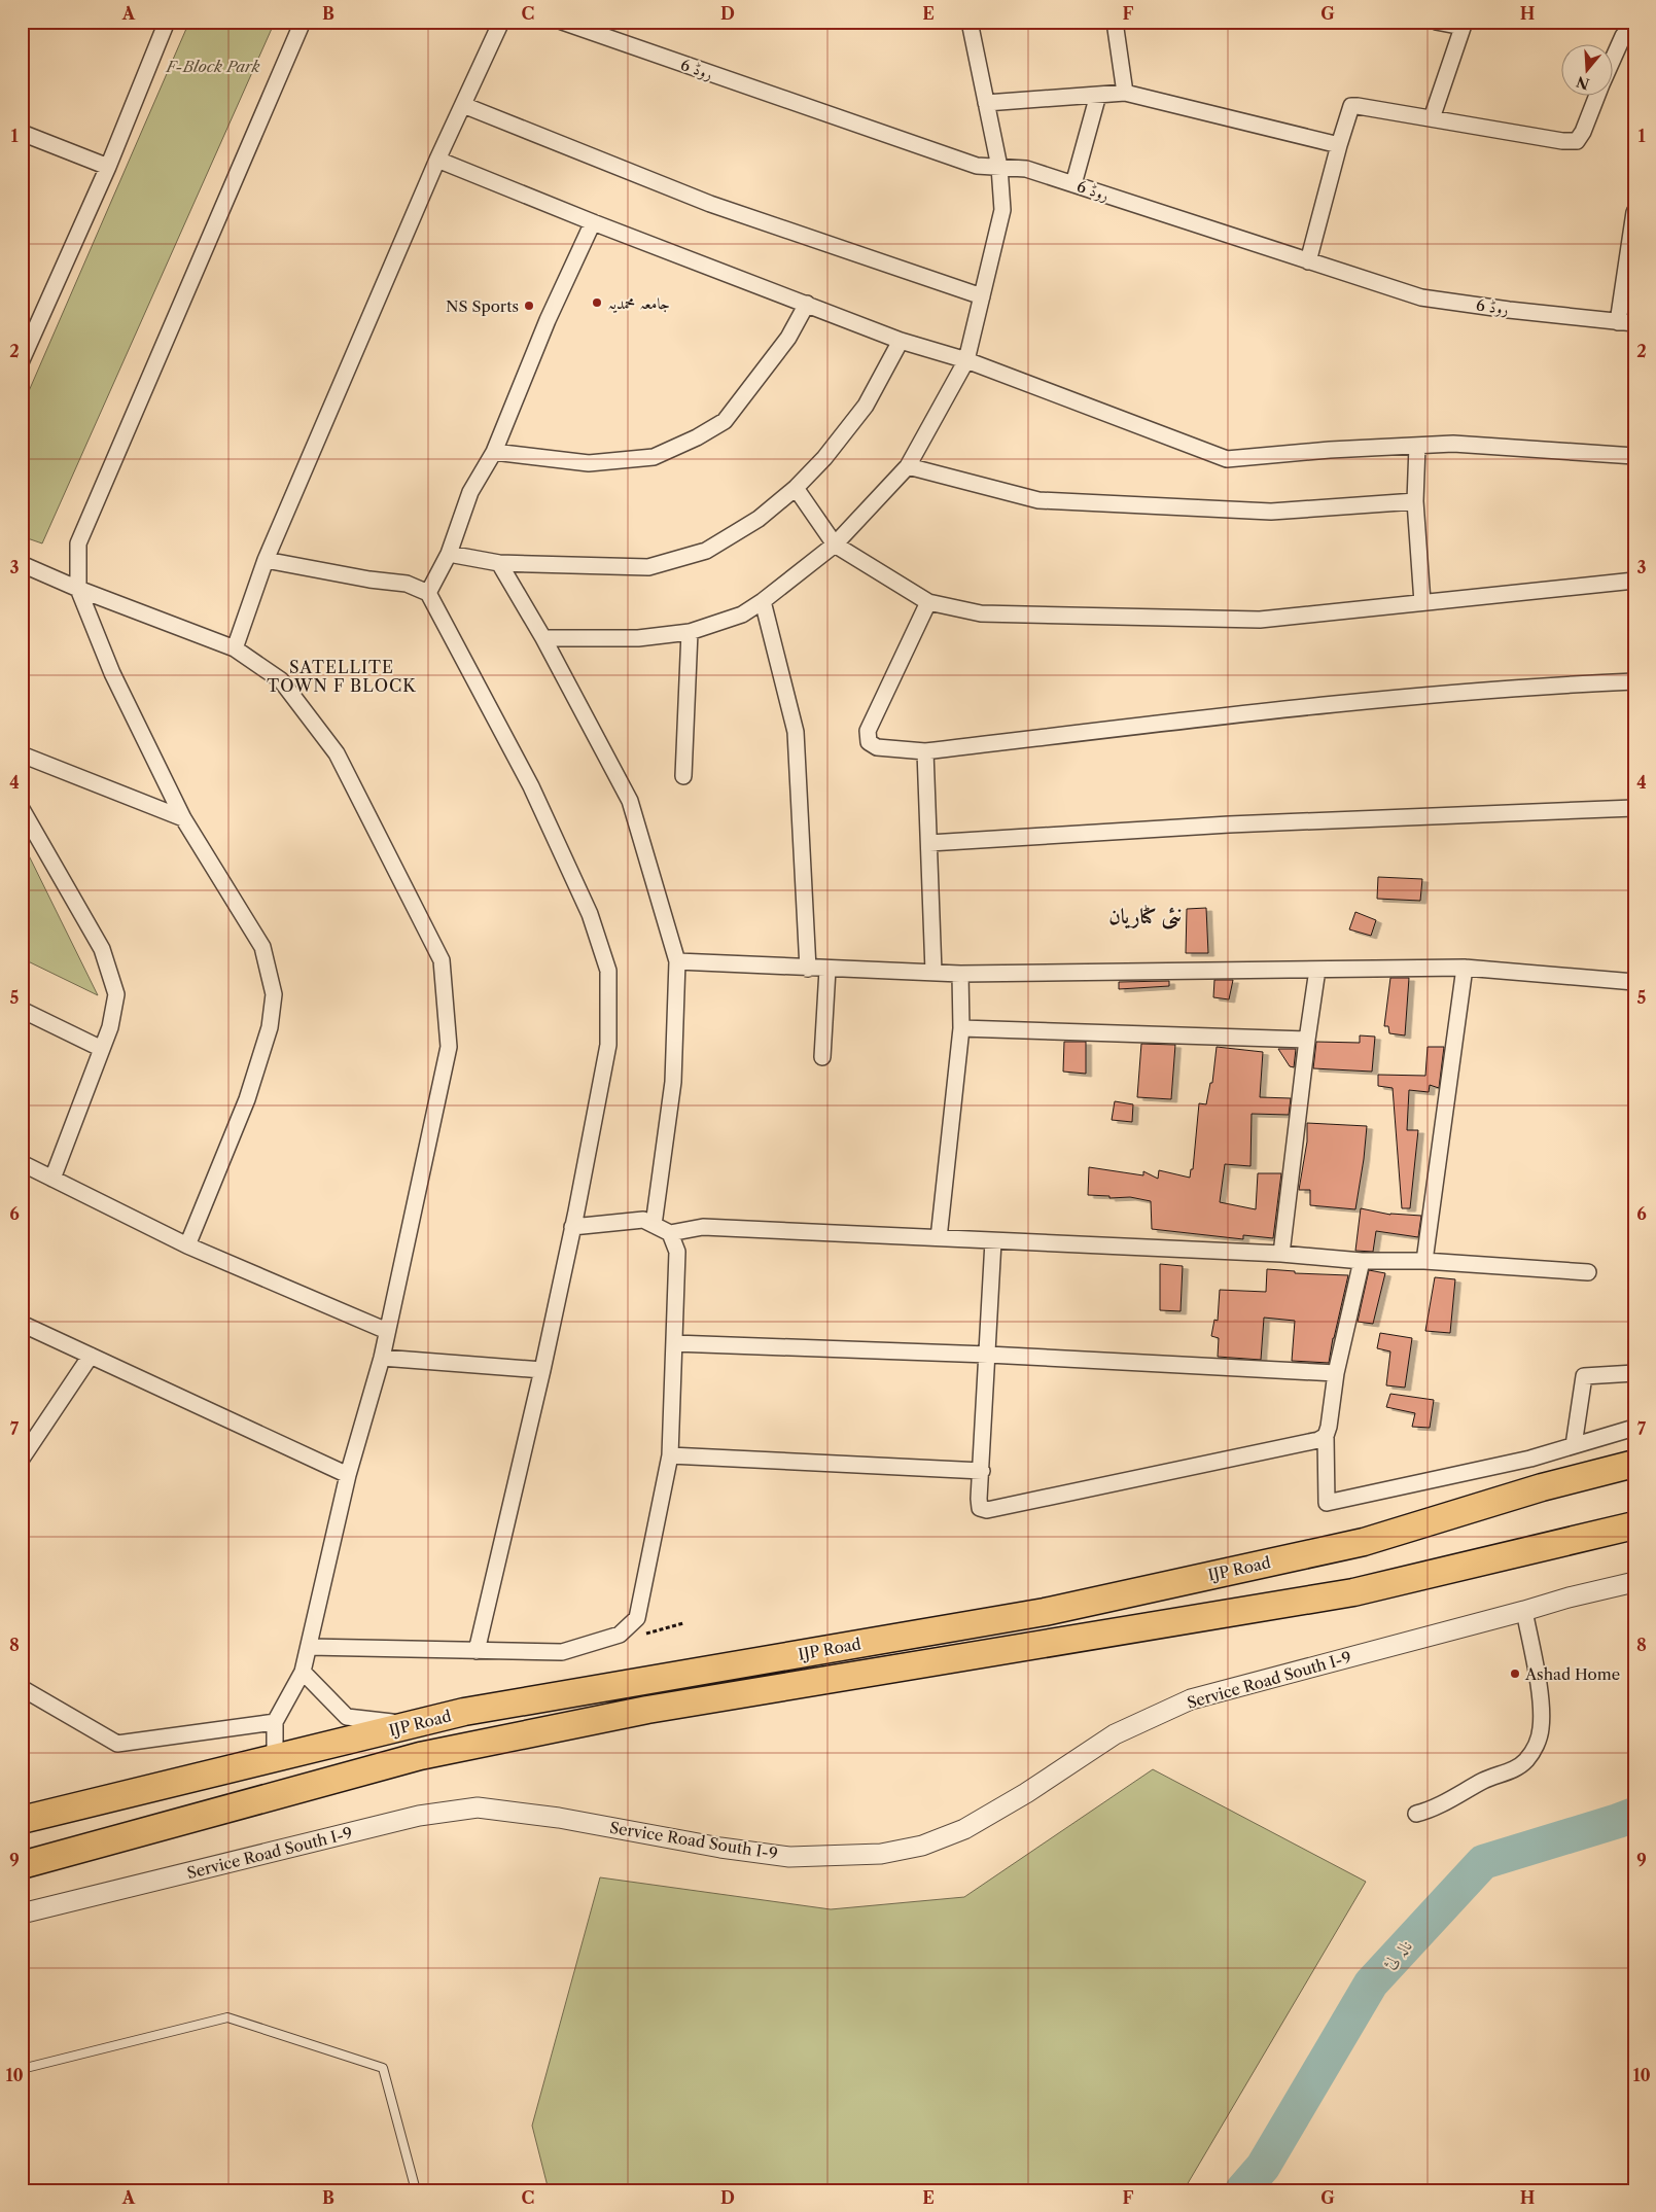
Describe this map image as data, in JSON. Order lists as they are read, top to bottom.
{
  "streets": {
    "highway": ["IJP Road"],
    "street": ["روڈ 6", "Service Road South I-9"]
  },
  "districts": ["SATELLITE TOWN F BLOCK", "نئی کٹاریان"],
  "water": ["نالہ لئ"],
  "parks": ["F-Block Park"],
  "places": ["جامعہ محمدیہ", "NS Sports", "Ashad Home"],
  "north": "bottom",
  "grid": {
    "columns": [
      "A",
      "B",
      "C",
      "D",
      "E",
      "F",
      "G",
      "H"
    ],
    "rows": [
      "1",
      "2",
      "3",
      "4",
      "5",
      "6",
      "7",
      "8",
      "9",
      "10"
    ]
  }
}
